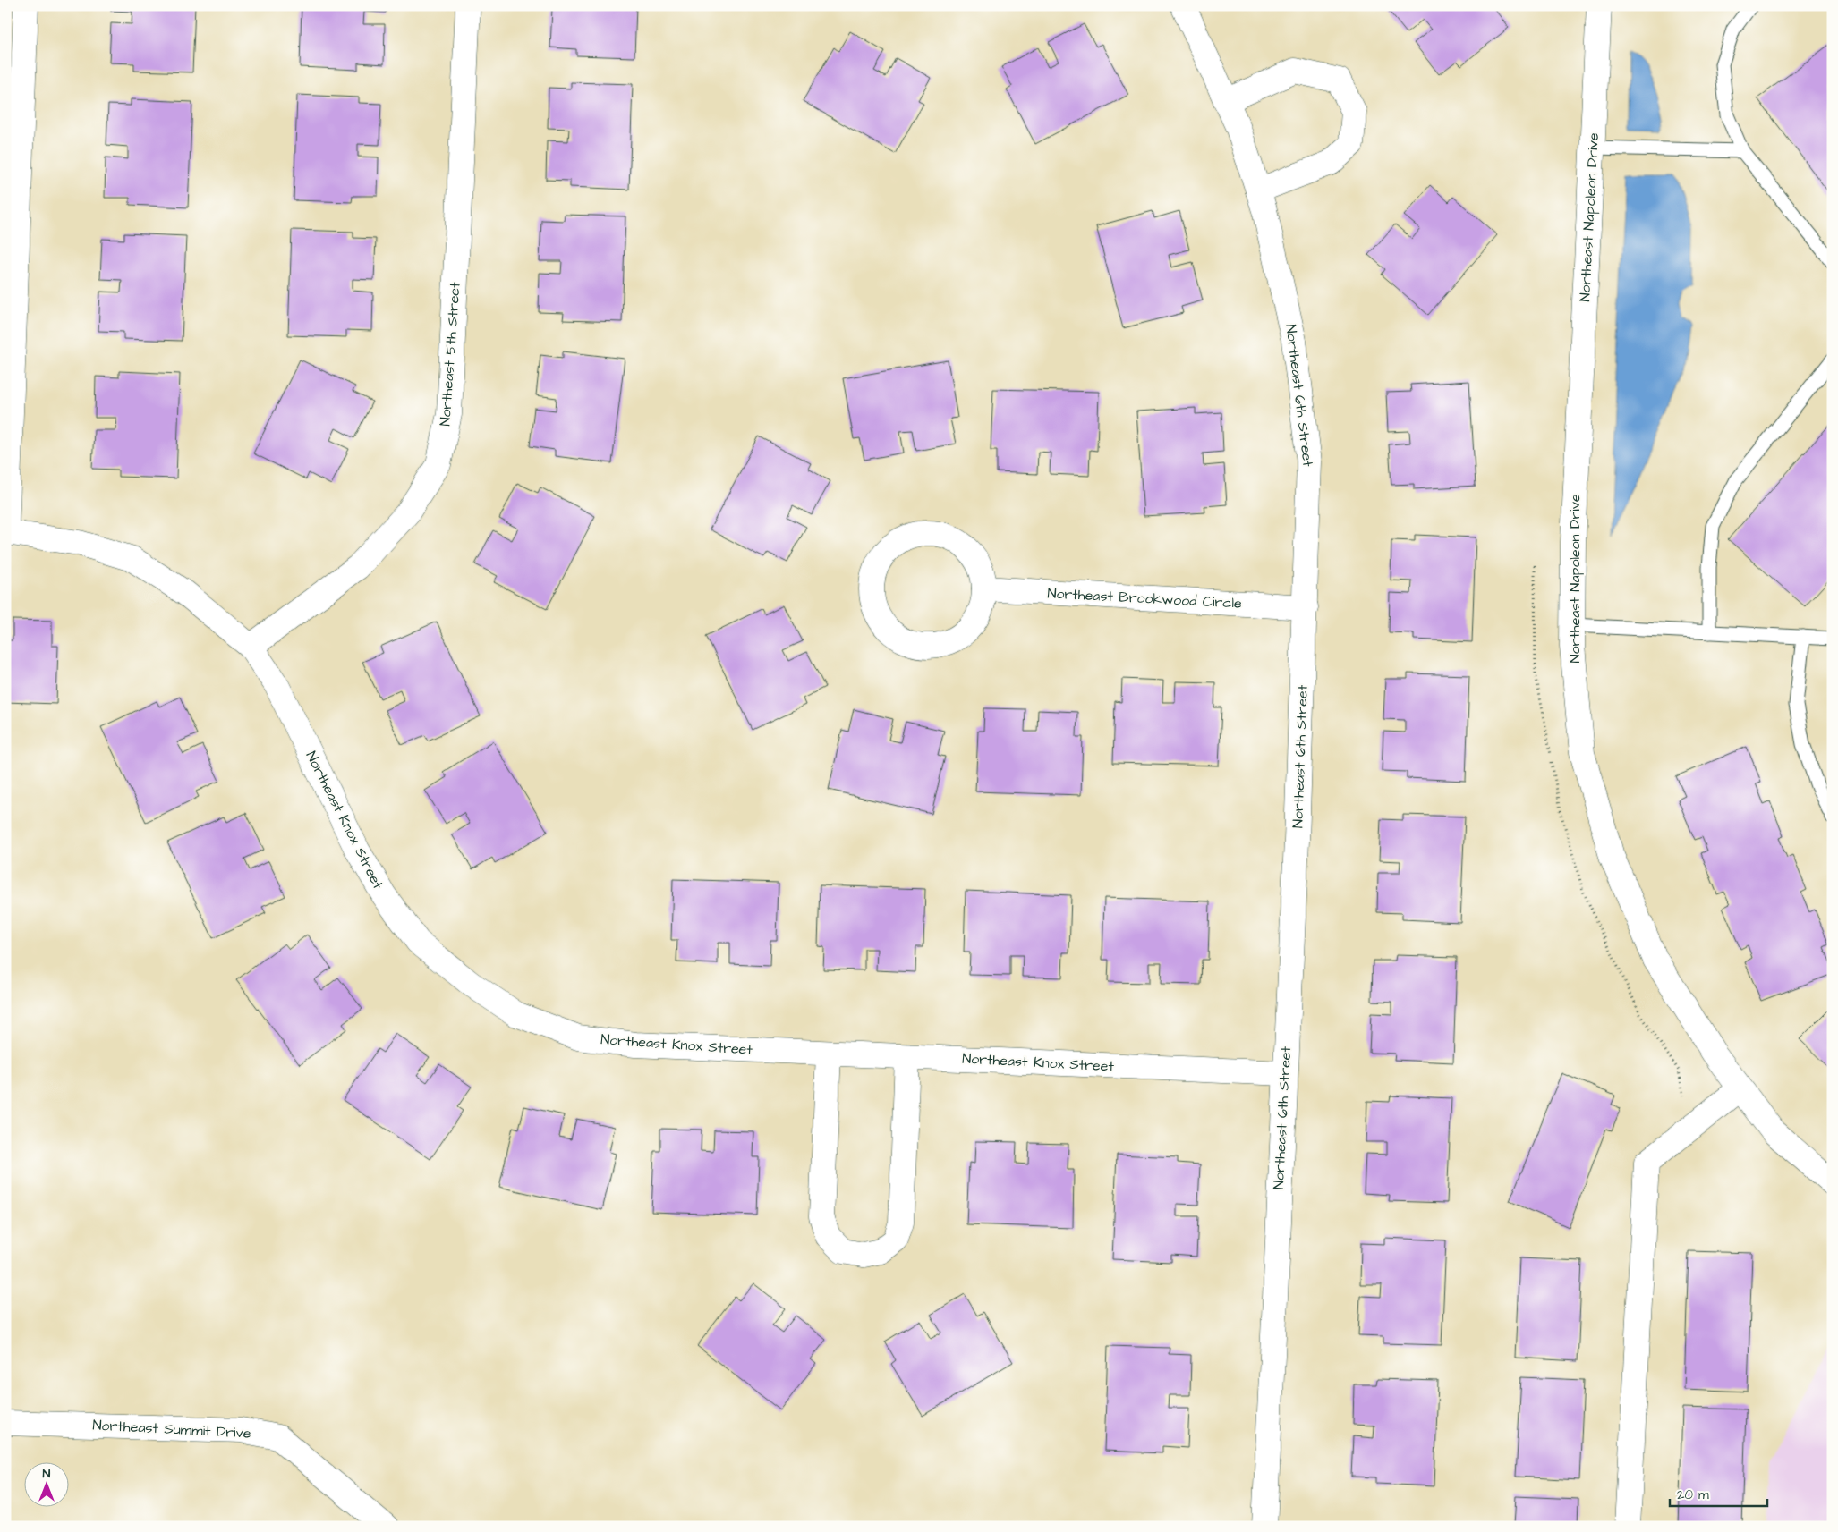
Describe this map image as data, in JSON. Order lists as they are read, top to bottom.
{
  "streets": {
    "street": [
      "Northeast Napoleon Drive",
      "Northeast 5th Street",
      "Northeast 6th Street",
      "Northeast Brookwood Circle",
      "Northeast Knox Street",
      "Northeast Summit Drive"
    ]
  },
  "crossings": [
    ["Northeast 5th Street", "Northeast Knox Street"],
    ["Northeast 6th Street", "Northeast Brookwood Circle"],
    ["Northeast 6th Street", "Northeast Knox Street"]
  ],
  "scale_bar": "20 m",
  "north": "top"
}
